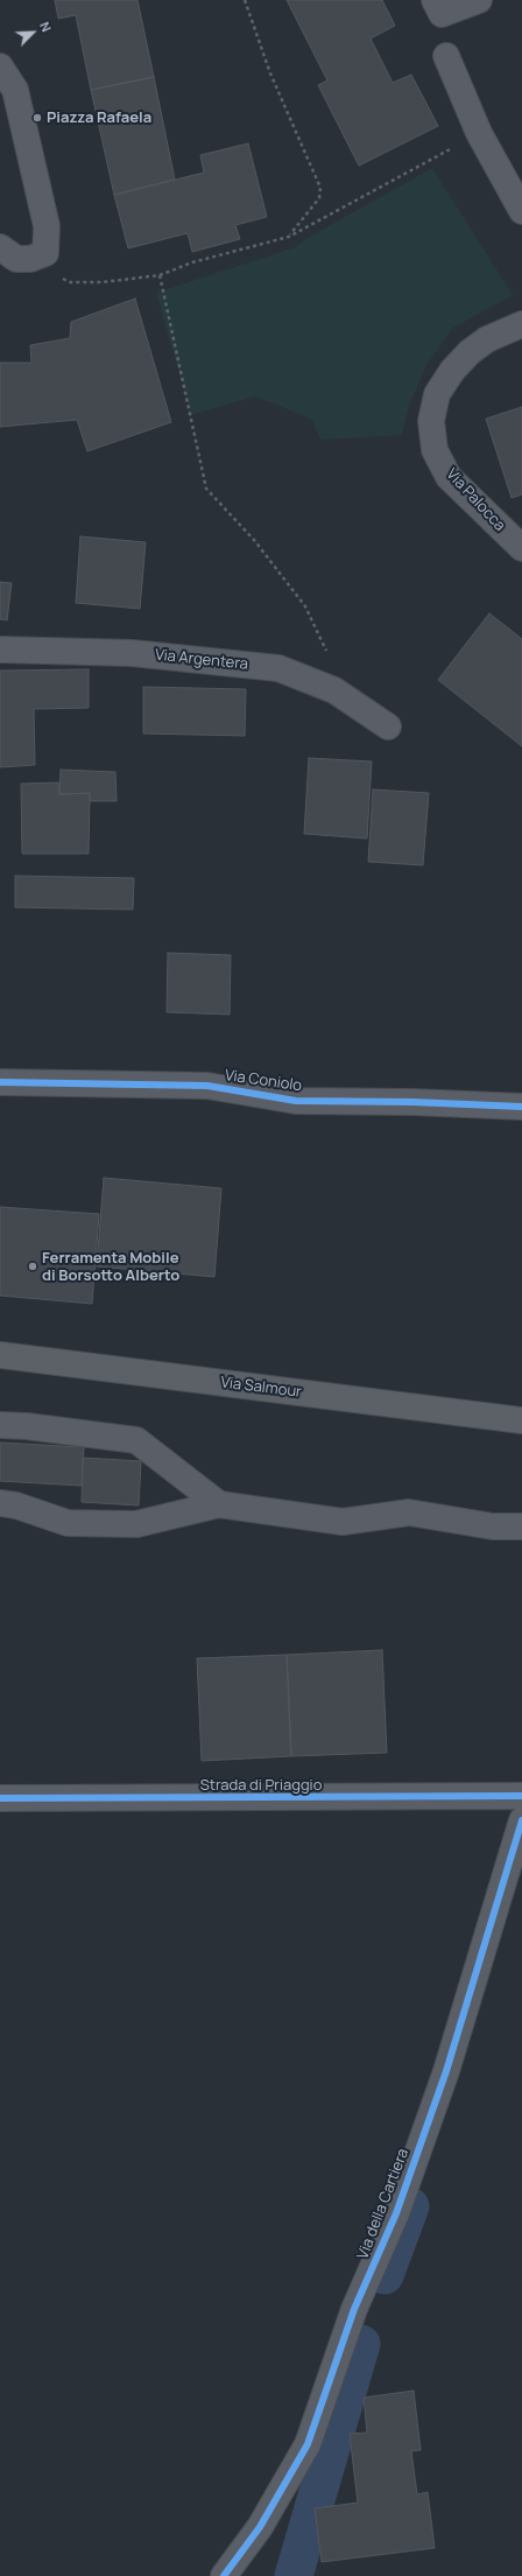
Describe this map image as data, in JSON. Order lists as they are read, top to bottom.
{
  "streets": {
    "main road": ["Via Salmour"],
    "street": [
      "Via Palocca",
      "Via Argentera",
      "Via Coniolo",
      "Strada di Priaggio",
      "Via della Cartiera"
    ]
  },
  "places": ["Piazza Rafaela", "Ferramenta Mobile di Borsotto Alberto"],
  "north": "top right"
}
